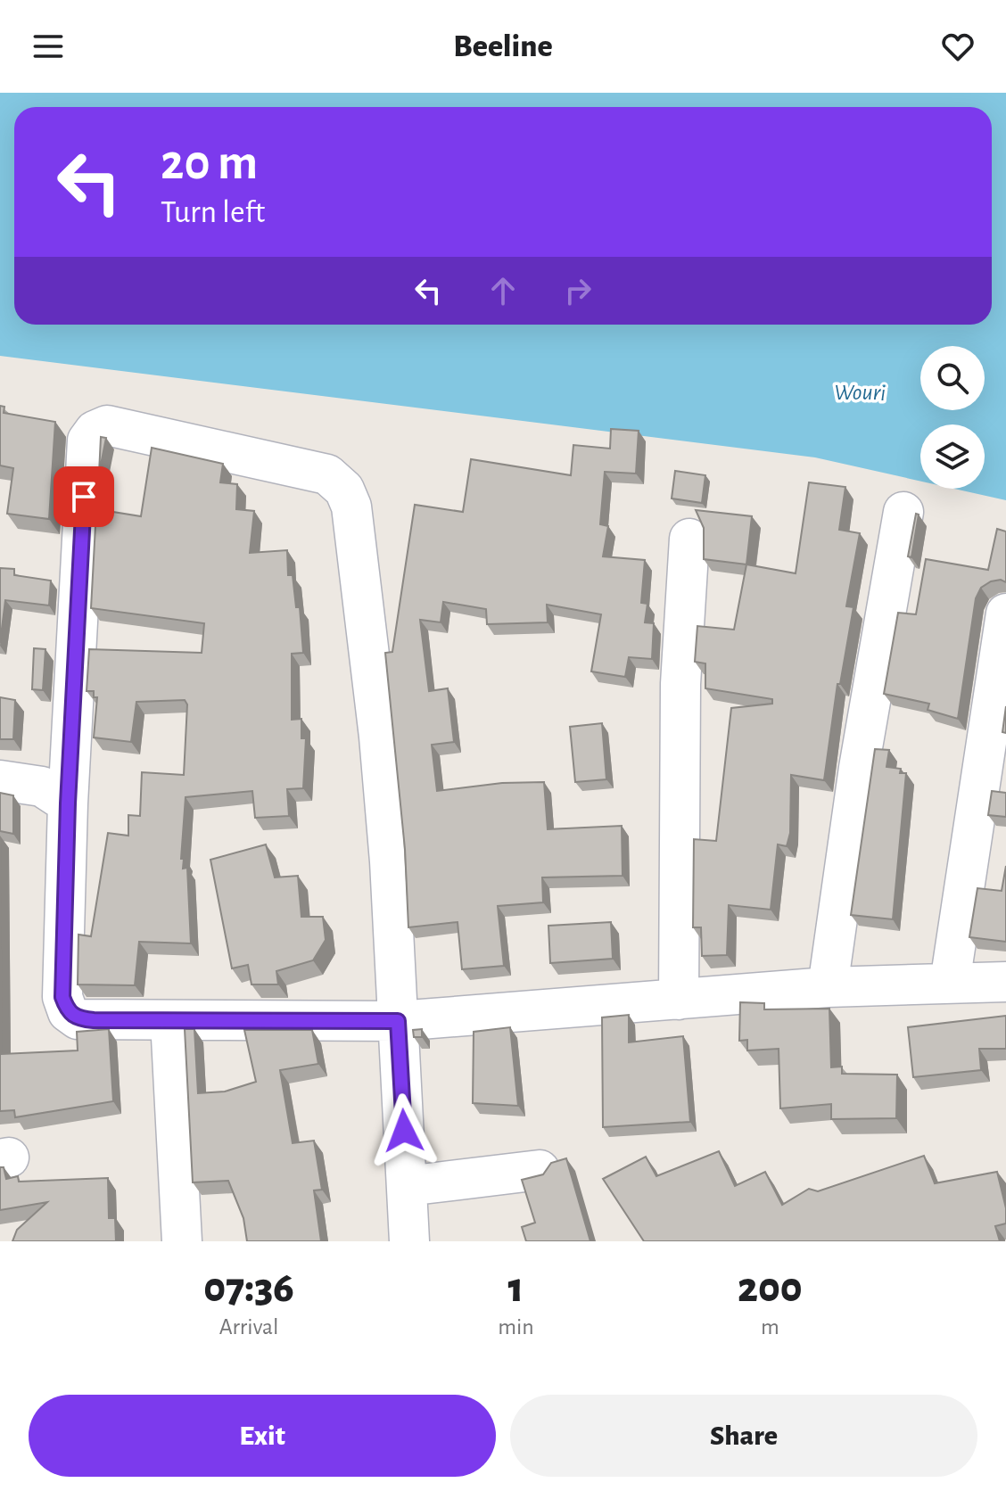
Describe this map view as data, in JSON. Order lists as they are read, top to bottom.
{
  "water": ["Wouri"],
  "page": {
    "header": "Beeline",
    "turn": ["20 m", "Turn left"],
    "eta": [
      "07:36",
      "Arrival",
      "1",
      "min",
      "200",
      "m"
    ],
    "buttons": ["Exit", "Share"]
  }
}
